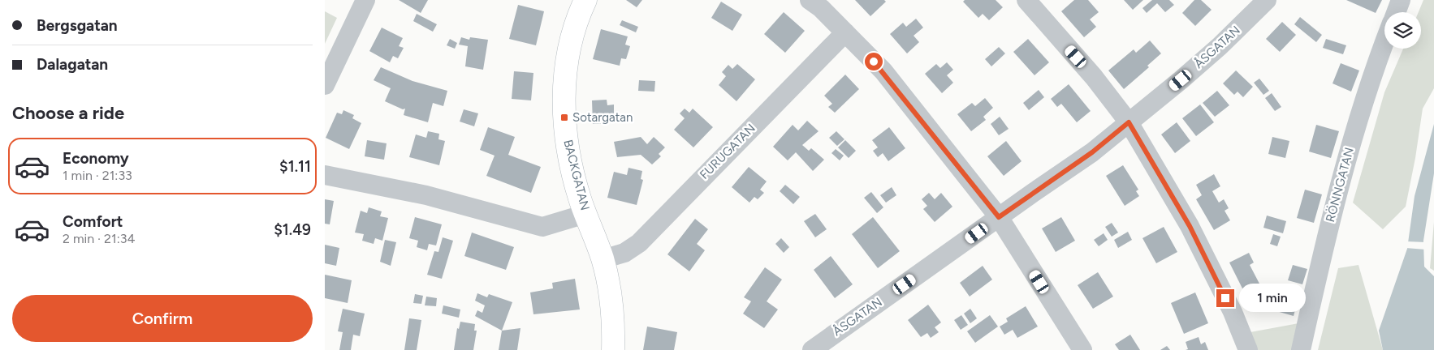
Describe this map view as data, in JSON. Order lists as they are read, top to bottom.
{
  "streets": {
    "street": [
      "ÅSGATAN",
      "FURUGATAN",
      "BACKGATAN",
      "RÖNNGATAN"
    ]
  },
  "crossings": [
    ["FURUGATAN", "BACKGATAN"]
  ],
  "places": {
    "transit": ["Sotargatan"]
  },
  "page": {
    "banner": ["Bergsgatan", "Dalagatan"],
    "heading": "Choose a ride",
    "list": [
      {
        "name": "Economy",
        "note": "1 min · 21:33",
        "value": "$1.11"
      },
      {
        "name": "Comfort",
        "note": "2 min · 21:34",
        "value": "$1.49"
      }
    ],
    "bubble": "1 min",
    "buttons": "Confirm"
  }
}
